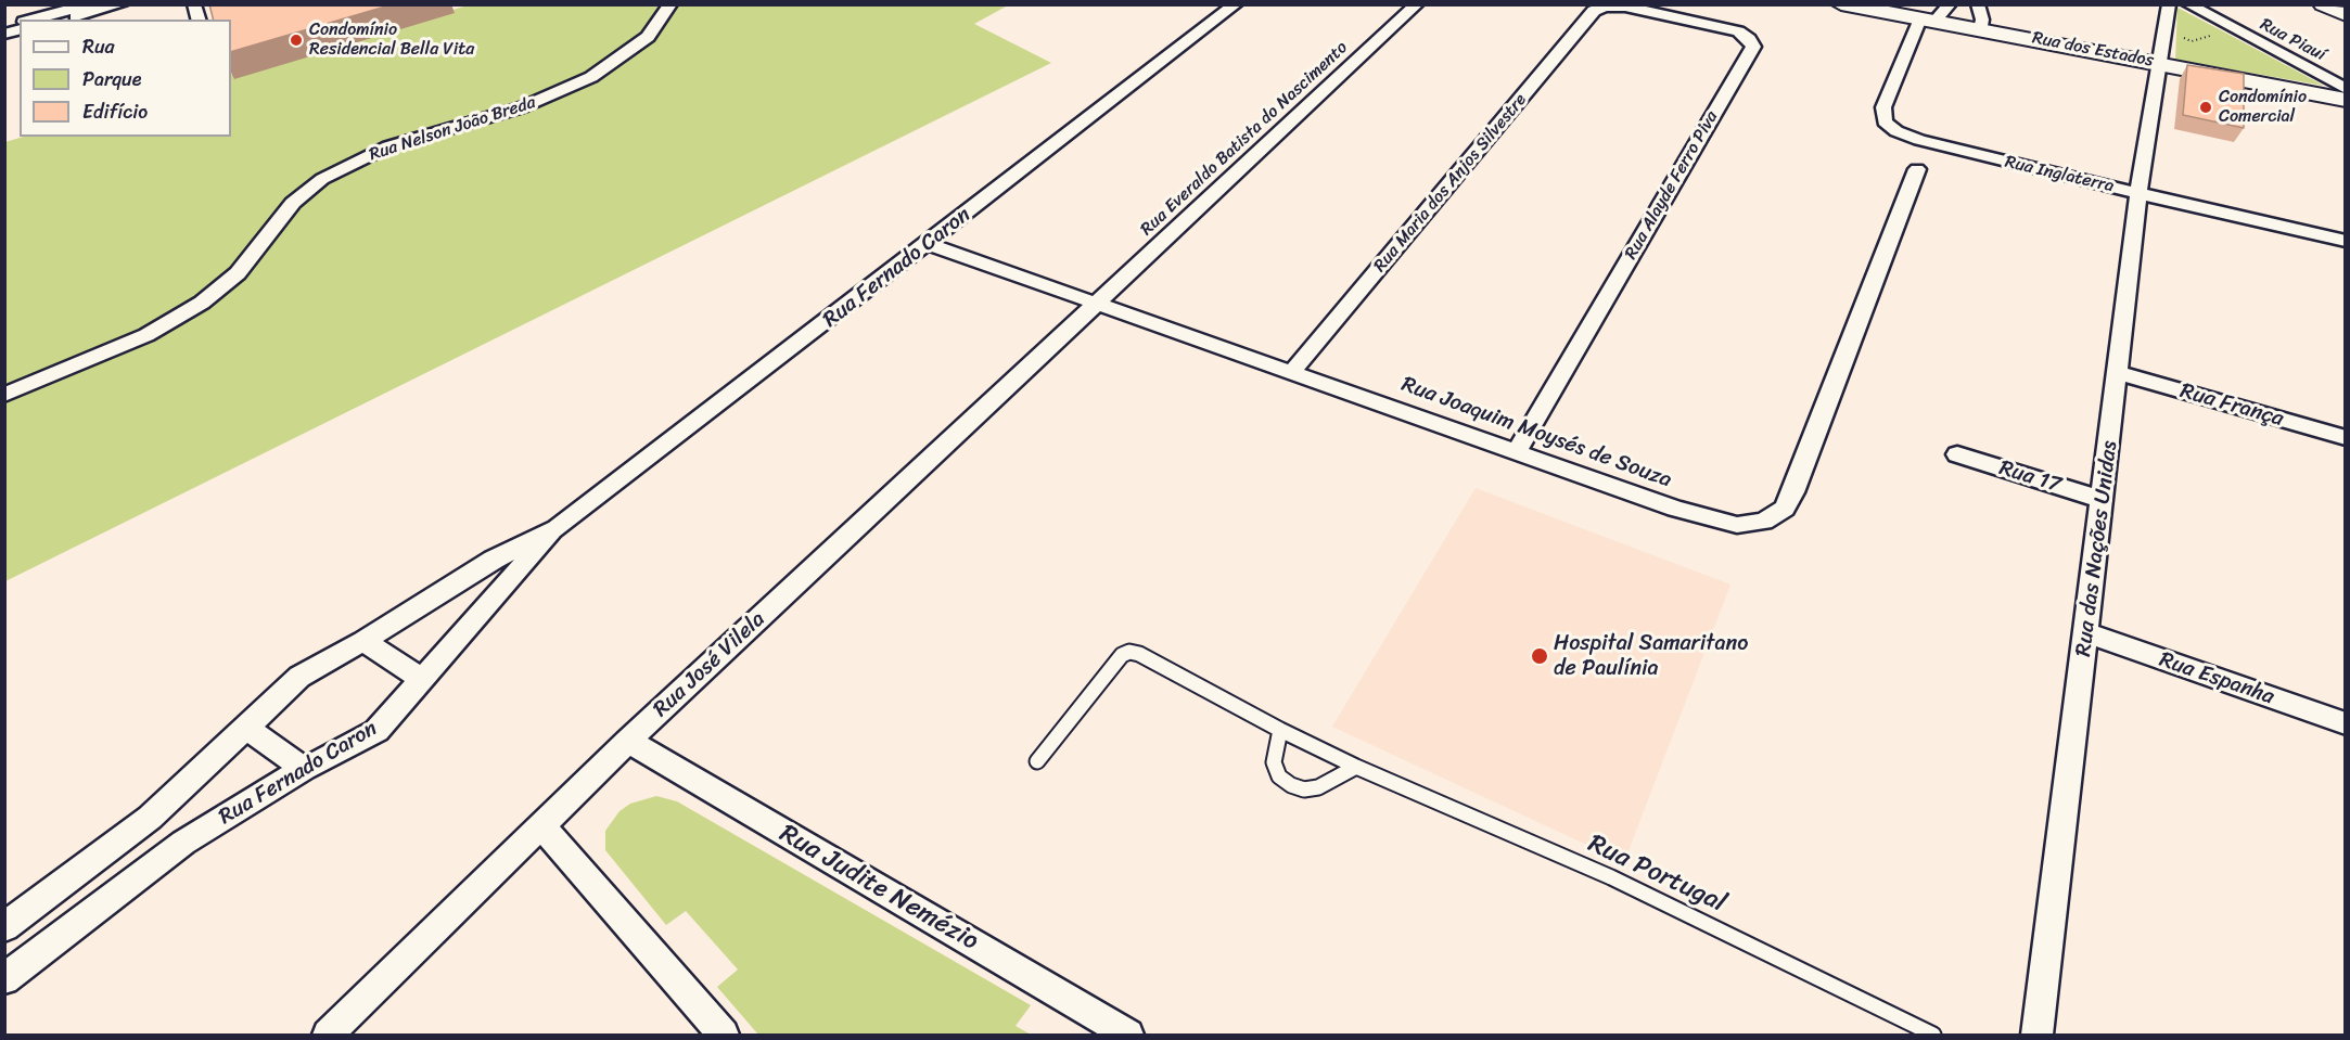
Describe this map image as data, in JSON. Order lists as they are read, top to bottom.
{
  "streets": {
    "street": [
      "Rua Piauí",
      "Rua dos Estados",
      "Rua Nelson João Breda",
      "Rua Everaldo Batista do Nascimento",
      "Rua Inglaterra",
      "Rua Maria dos Anjos Silvestre",
      "Rua Alayde Ferro Piva",
      "Rua Fernado Caron",
      "Rua França",
      "Rua Joaquim Moysés de Souza",
      "Rua 17",
      "Rua das Nações Unidas",
      "Rua José Vilela",
      "Rua Espanha",
      "Rua Judite Nemézio"
    ],
    "lane": ["Rua Portugal"]
  },
  "crossings": [
    ["Rua dos Estados", "Rua Inglaterra"],
    ["Rua dos Estados", "Rua das Nações Unidas"],
    ["Rua Everaldo Batista do Nascimento", "Rua Joaquim Moysés de Souza"],
    ["Rua Everaldo Batista do Nascimento", "Rua José Vilela"],
    ["Rua Inglaterra", "Rua das Nações Unidas"],
    ["Rua Maria dos Anjos Silvestre", "Rua Alayde Ferro Piva"],
    ["Rua Maria dos Anjos Silvestre", "Rua Joaquim Moysés de Souza"],
    ["Rua Alayde Ferro Piva", "Rua Joaquim Moysés de Souza"],
    ["Rua Fernado Caron", "Rua Joaquim Moysés de Souza"],
    ["Rua França", "Rua das Nações Unidas"],
    ["Rua Joaquim Moysés de Souza", "Rua José Vilela"],
    ["Rua 17", "Rua das Nações Unidas"],
    ["Rua das Nações Unidas", "Rua Espanha"],
    ["Rua José Vilela", "Rua Judite Nemézio"]
  ],
  "places": ["Condomínio Residencial Bella Vita", "Condomínio Comercial", "Hospital Samaritano de Paulínia"],
  "legend": ["Rua", "Parque", "Edifício"]
}
